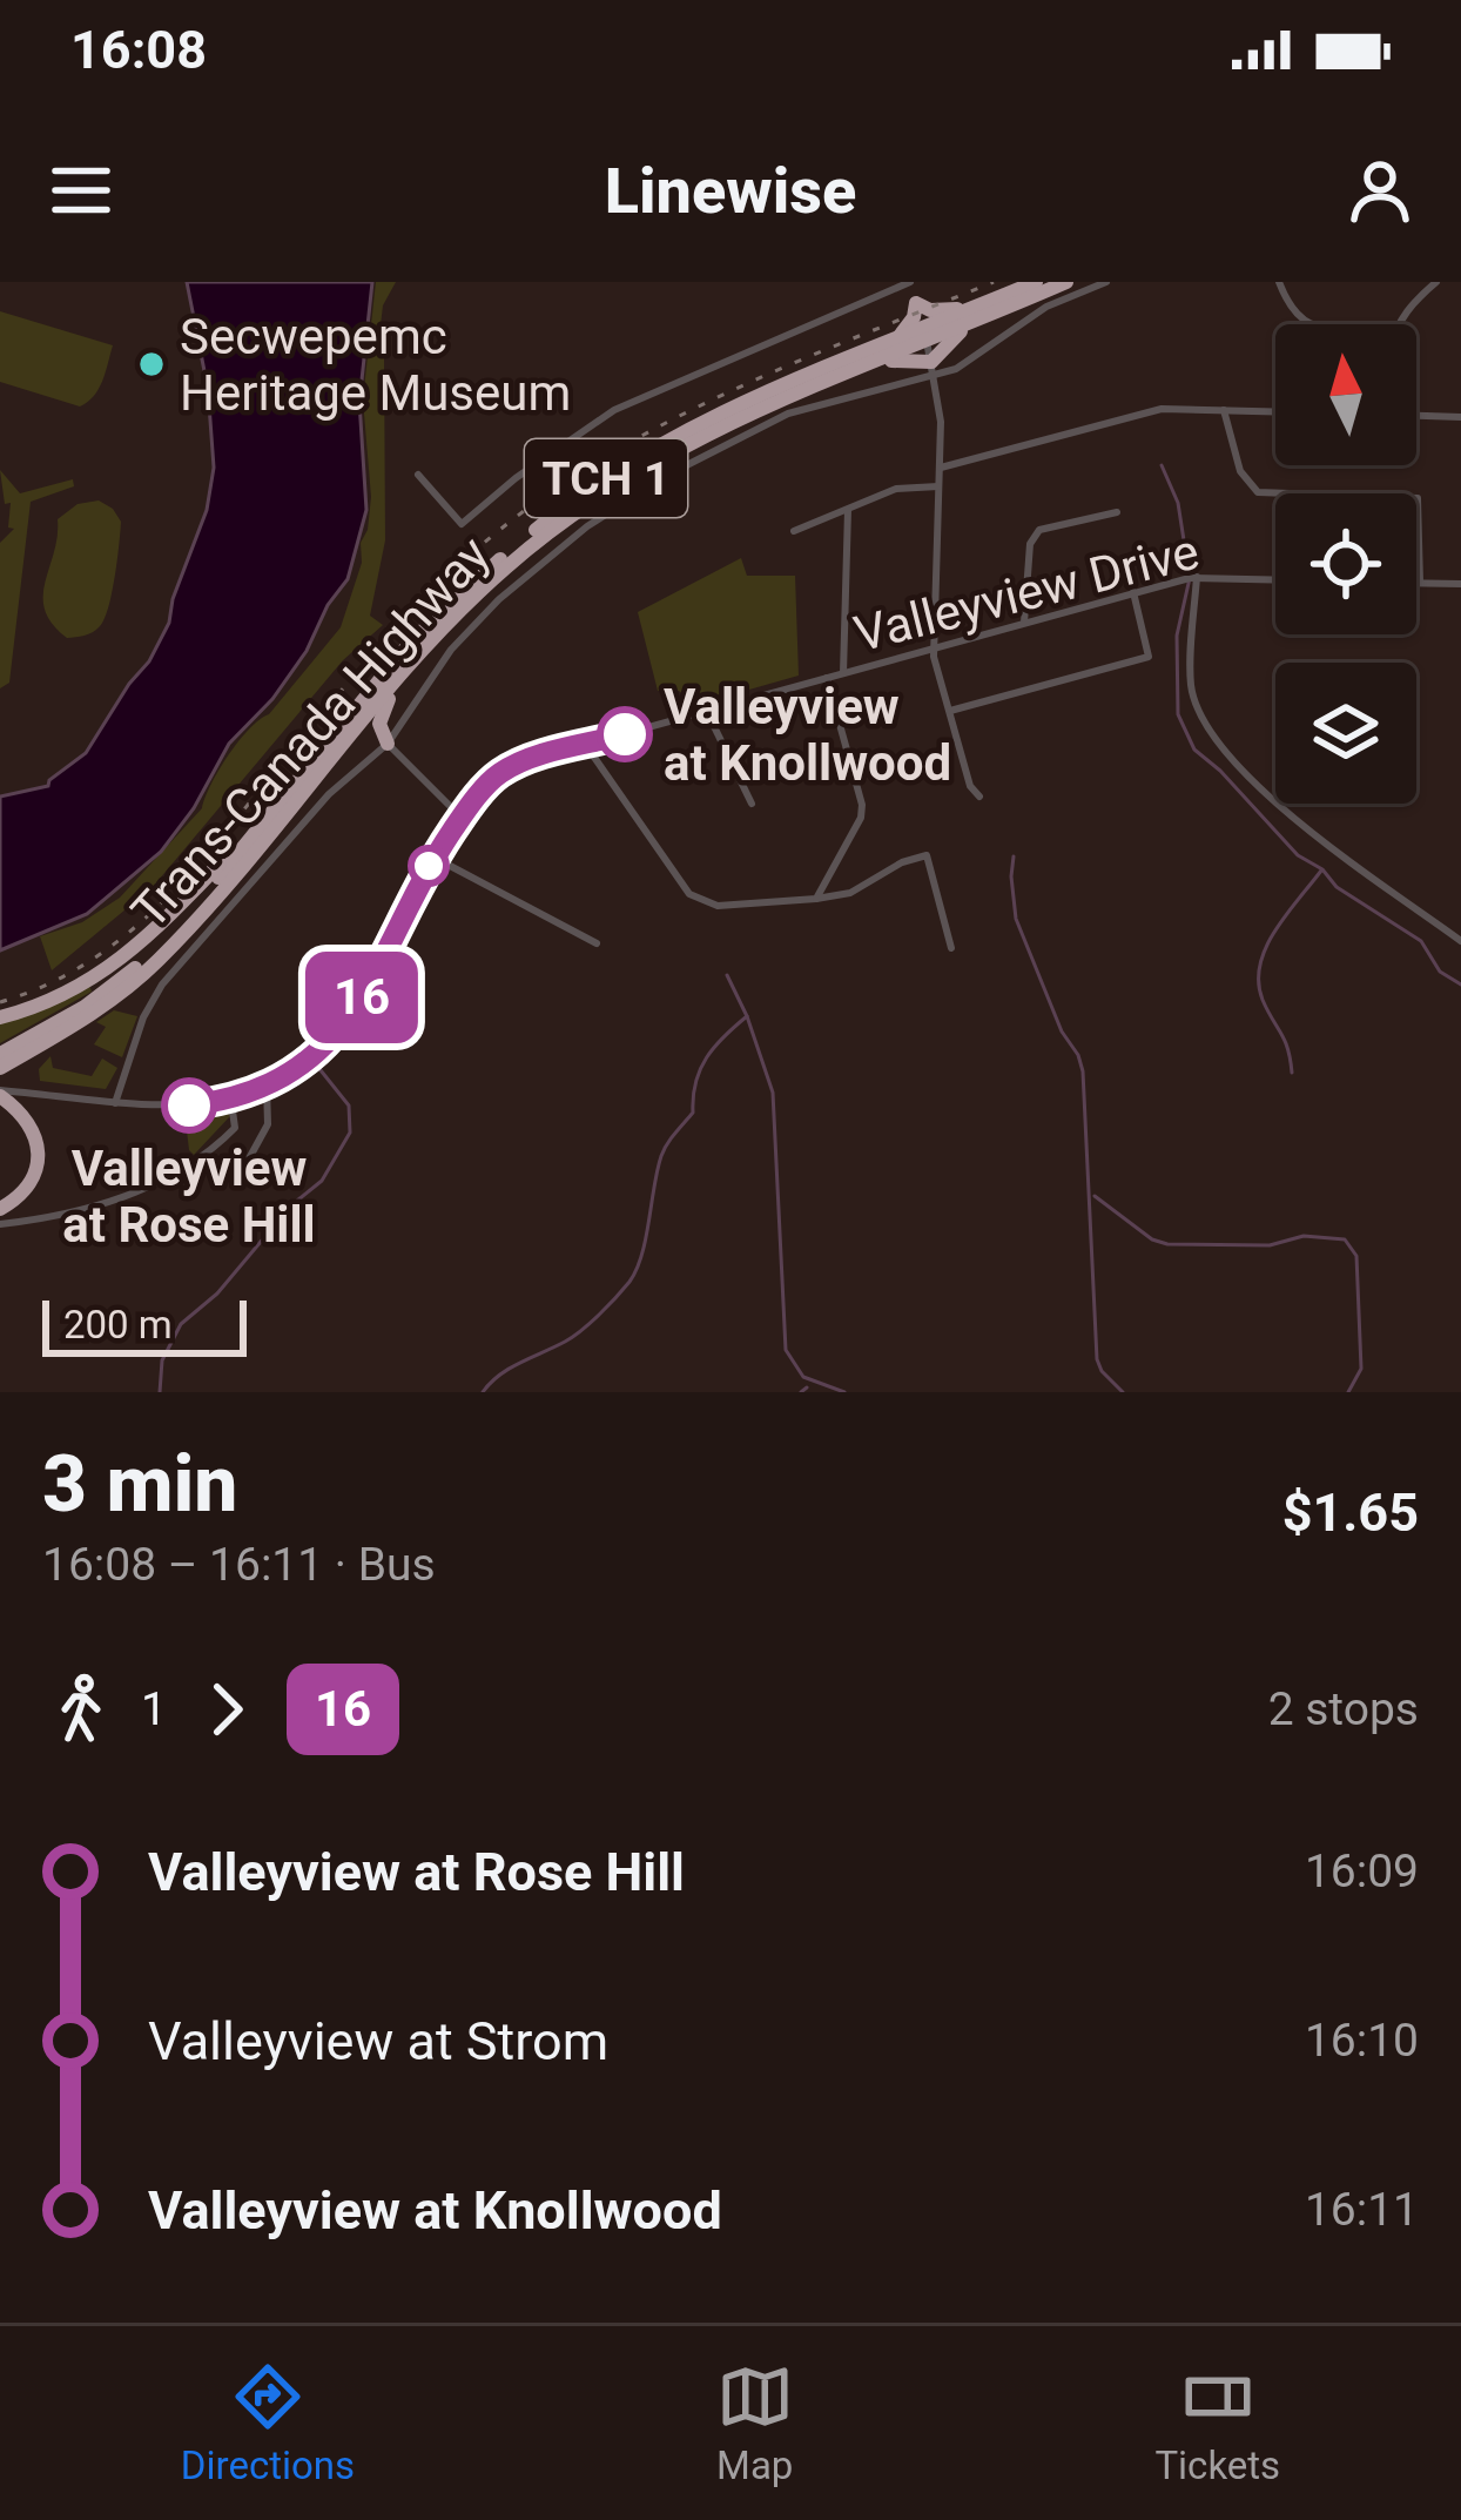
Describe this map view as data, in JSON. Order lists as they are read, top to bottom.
{
  "streets": {
    "highway": ["TCH 1", "Trans-Canada Highway"],
    "street": ["Valleyview Drive"]
  },
  "places": ["Secwepemc Heritage Museum", "Valleyview at Knollwood", "Valleyview at Rose Hill"],
  "lines": ["bus line 16"],
  "scale_bar": "200 m",
  "north": "top",
  "page": {
    "status": "16:08",
    "header": "Linewise",
    "on_map": "16",
    "scale": "200 m",
    "heading": ["3 min", "16:08 – 16:11 · Bus", "$1.65"],
    "legs": ["1", "16", "2 stops"],
    "list": [
      {
        "name": "Valleyview at Rose Hill",
        "value": "16:09"
      },
      {
        "name": "Valleyview at Strom",
        "value": "16:10"
      },
      {
        "name": "Valleyview at Knollwood",
        "value": "16:11"
      }
    ],
    "tabs": ["Directions", "Map", "Tickets"]
  }
}
